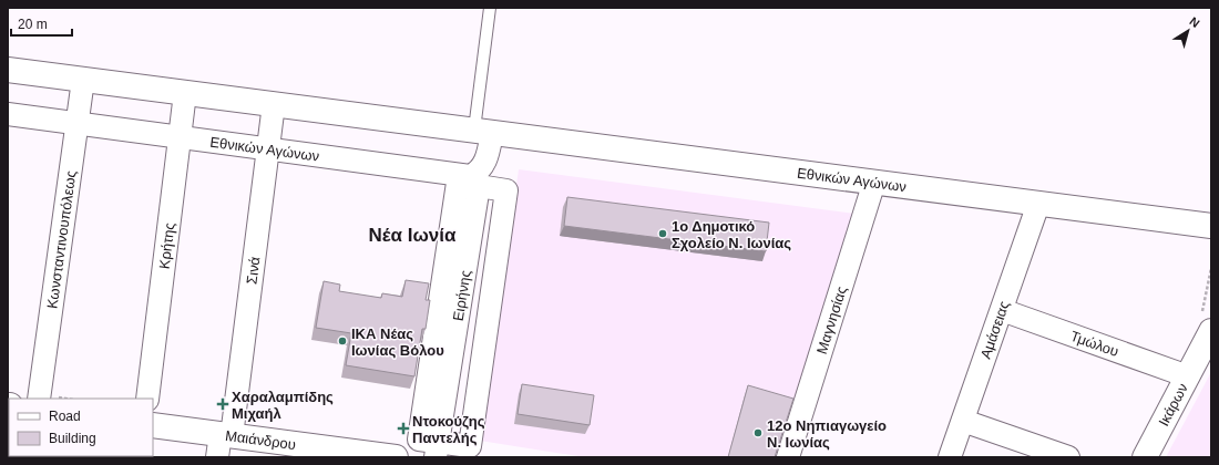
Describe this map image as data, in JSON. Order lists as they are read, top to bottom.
{
  "streets": {
    "main road": ["Εθνικών Αγώνων", "Ικάρων", "Μαιάνδρου"],
    "street": [
      "Κωνσταντινουπόλεως",
      "Κρήτης",
      "Σινά",
      "Ειρήνης",
      "Μαγνησίας",
      "Αμάσειας",
      "Τμώλου"
    ]
  },
  "crossings": [
    ["Εθνικών Αγώνων", "Κωνσταντινουπόλεως"],
    ["Εθνικών Αγώνων", "Κρήτης"],
    ["Εθνικών Αγώνων", "Σινά"],
    ["Εθνικών Αγώνων", "Μαγνησίας"],
    ["Εθνικών Αγώνων", "Αμάσειας"],
    ["Σινά", "Μαιάνδρου"],
    ["Αμάσειας", "Τμώλου"],
    ["Τμώλου", "Ικάρων"]
  ],
  "districts": ["Νέα Ιωνία"],
  "places": {
    "other": ["1ο Δημοτικό Σχολείο Ν. Ιωνίας", "ΙΚΑ Νέας Ιωνίας Βόλου", "12ο Νηπιαγωγείο Ν. Ιωνίας"],
    "health": ["Χαραλαμπίδης Μιχαήλ", "Ντοκούζης Παντελής"]
  },
  "legend": ["Road", "Building"],
  "scale_bar": "20 m",
  "north": "top right"
}
